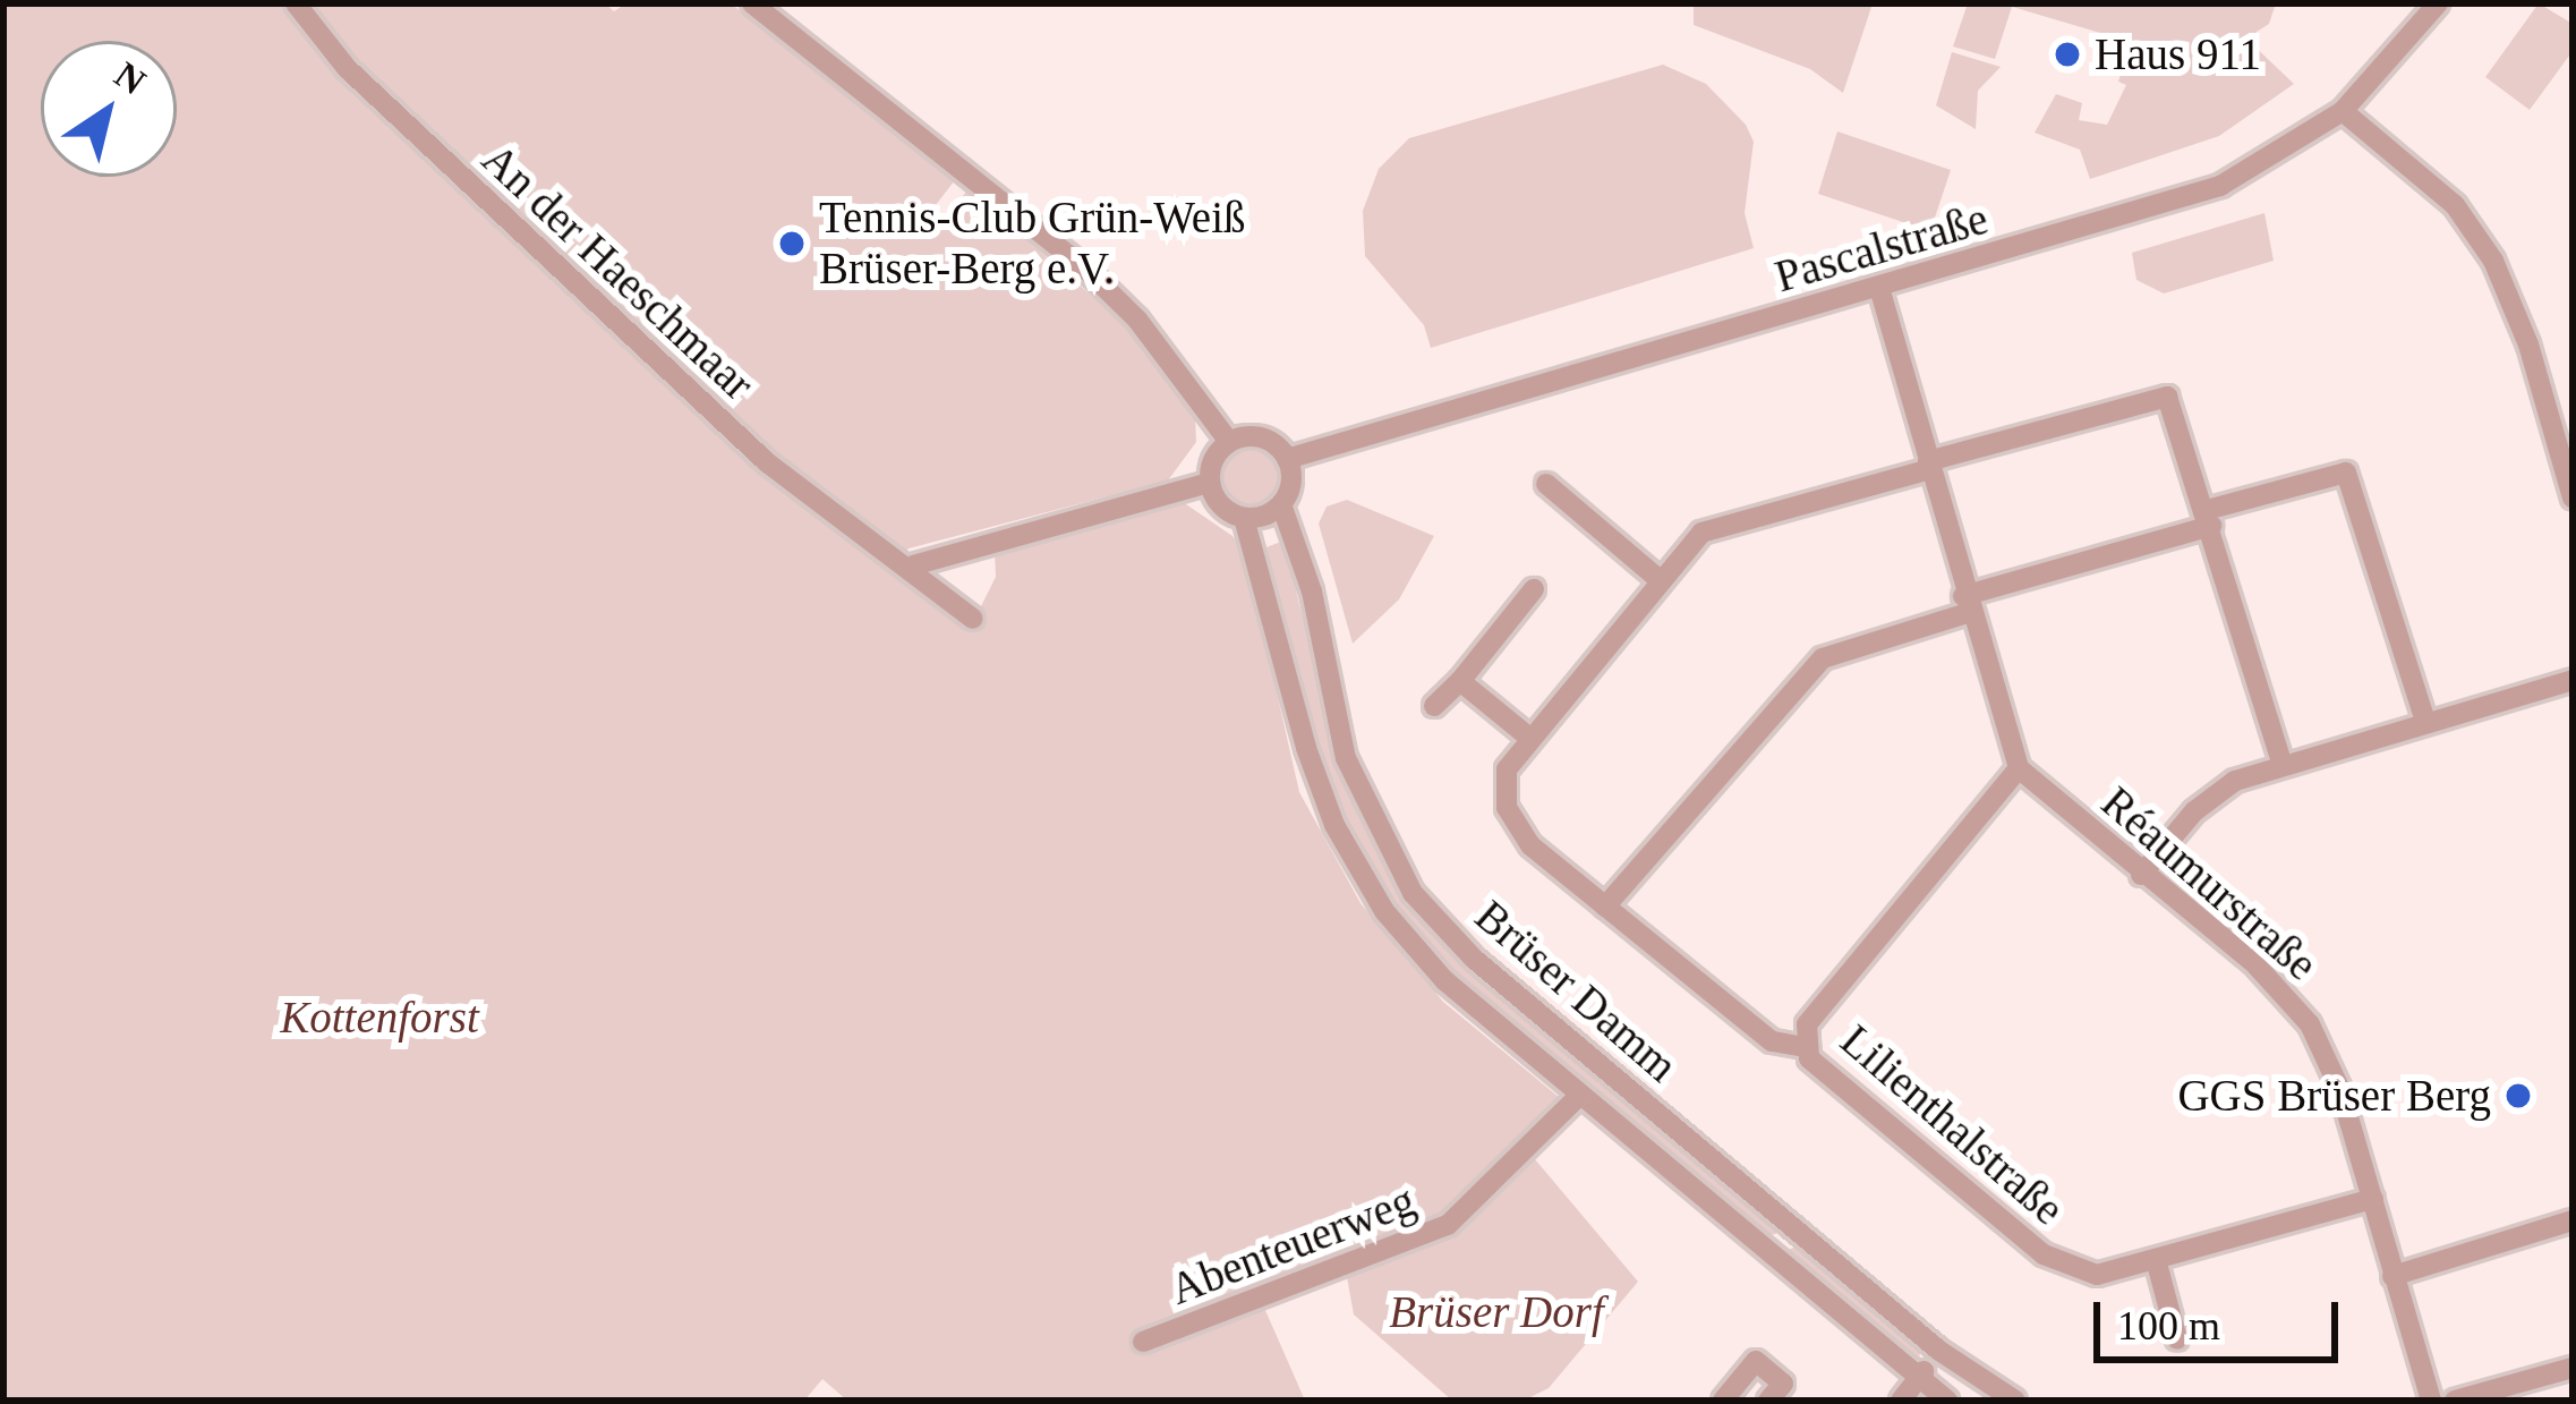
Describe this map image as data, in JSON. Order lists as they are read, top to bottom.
{
  "streets": {
    "street": [
      "Pascalstraße",
      "An der Haeschmaar",
      "Réaumurstraße",
      "Brüser Damm",
      "Lilienthalstraße",
      "Abenteuerweg"
    ]
  },
  "crossings": [
    ["Pascalstraße", "Brüser Damm"],
    ["Réaumurstraße", "Lilienthalstraße"],
    ["Brüser Damm", "Abenteuerweg"]
  ],
  "parks": ["Kottenforst", "Brüser Dorf"],
  "places": ["Haus 911", "Tennis-Club Grün-Weiß Brüser-Berg e.V.", "GGS Brüser Berg"],
  "scale_bar": "100 m",
  "north": "top right"
}
